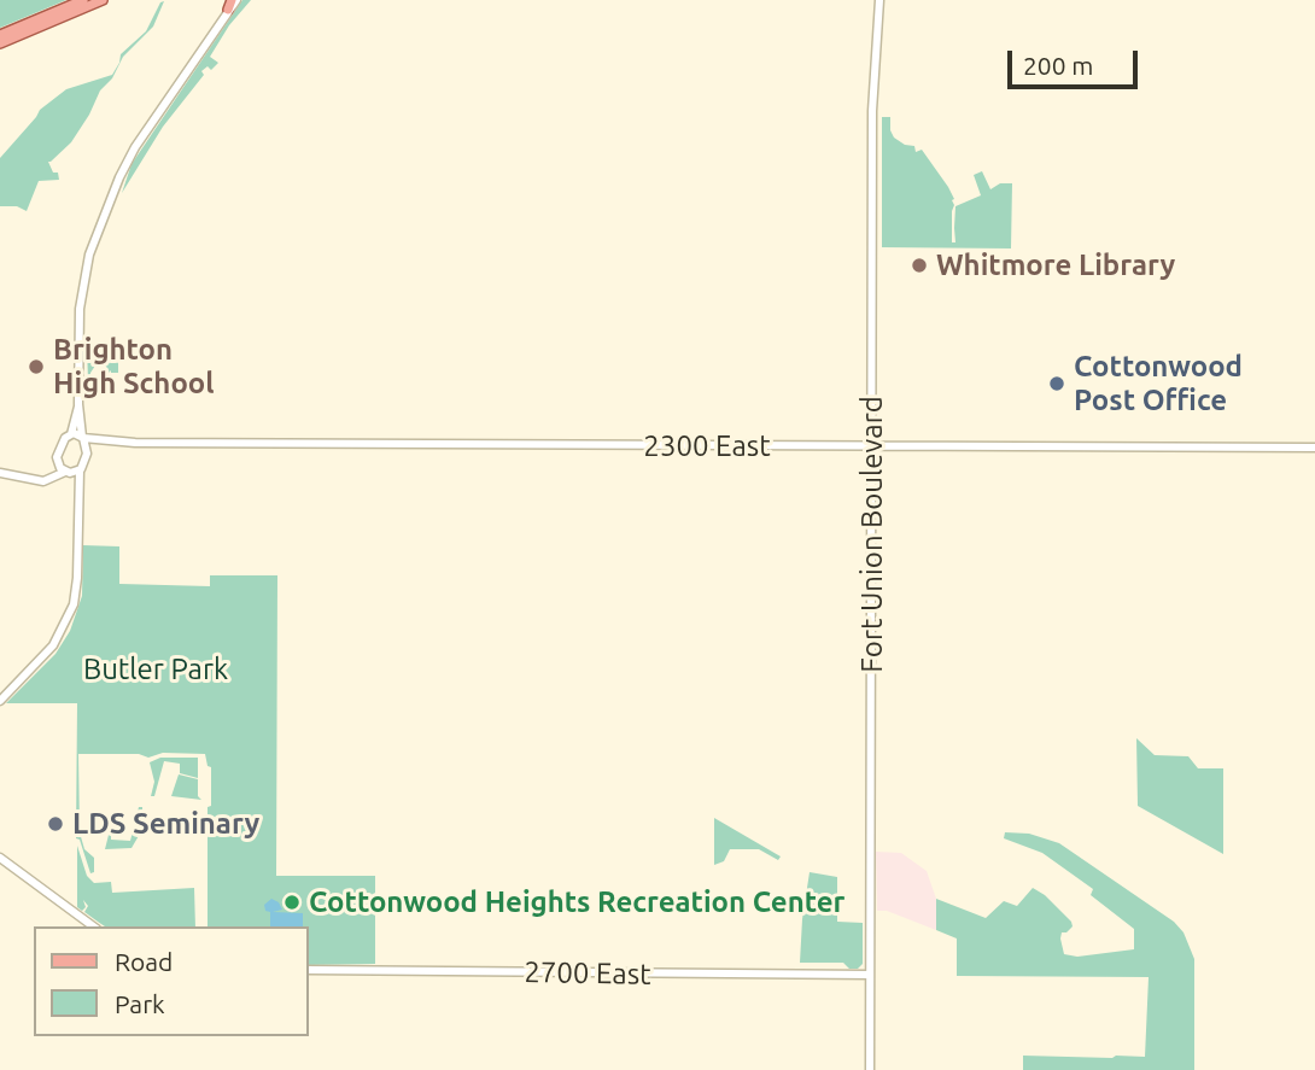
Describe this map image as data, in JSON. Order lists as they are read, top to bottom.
{
  "streets": {
    "street": ["2300 East", "Fort Union Boulevard", "2700 East"]
  },
  "crossings": [
    ["2300 East", "Fort Union Boulevard"],
    ["Fort Union Boulevard", "2700 East"]
  ],
  "parks": ["Butler Park"],
  "places": [
    "Whitmore Library",
    "Brighton High School",
    "Cottonwood Post Office",
    "LDS Seminary",
    "Cottonwood Heights Recreation Center"
  ],
  "legend": ["Road", "Park"],
  "scale_bar": "200 m"
}
